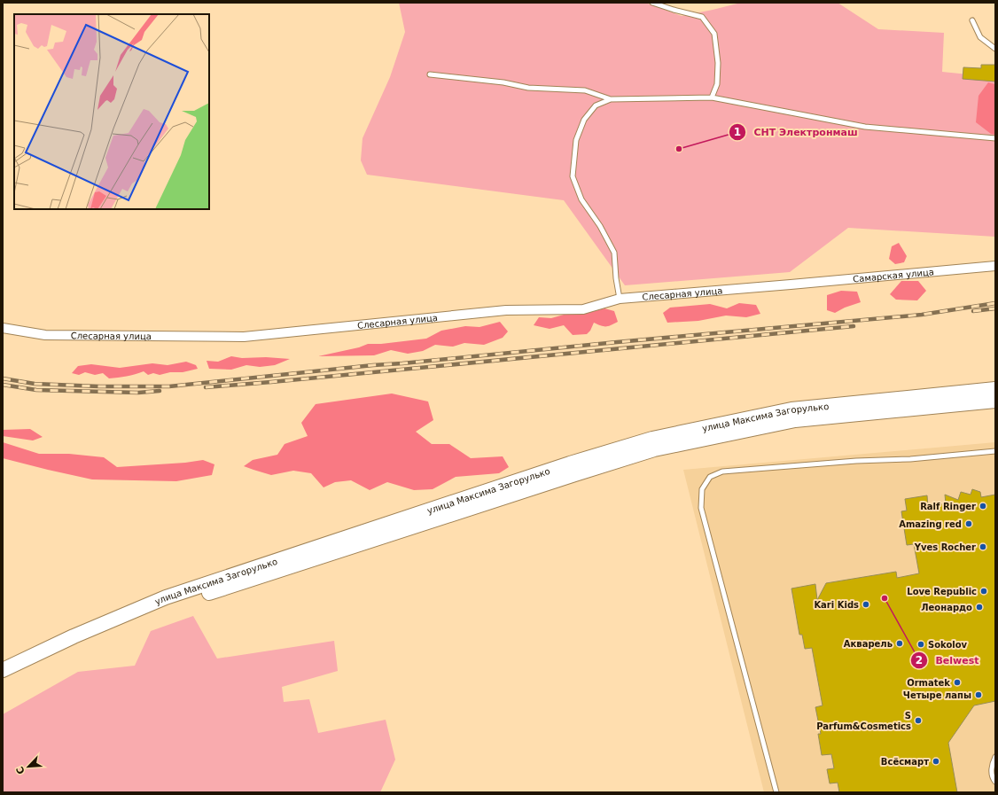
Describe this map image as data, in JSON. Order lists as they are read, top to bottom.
{
  "streets": {
    "main road": ["улица Максима Загорулько"],
    "street": ["Самарская улица", "Слесарная улица"]
  },
  "crossings": [
    ["Самарская улица", "Слесарная улица"]
  ],
  "places": [
    "СНТ Электронмаш",
    "Ralf Ringer",
    "Amazing red",
    "Yves Rocher",
    "Love Republic",
    "Belwest",
    "Kari Kids",
    "Леонардо",
    "Акварель",
    "Sokolov",
    "Ormatek",
    "Четыре лапы",
    "S Parfum&Cosmetics",
    "Всёсмарт"
  ],
  "north": "bottom left"
}
